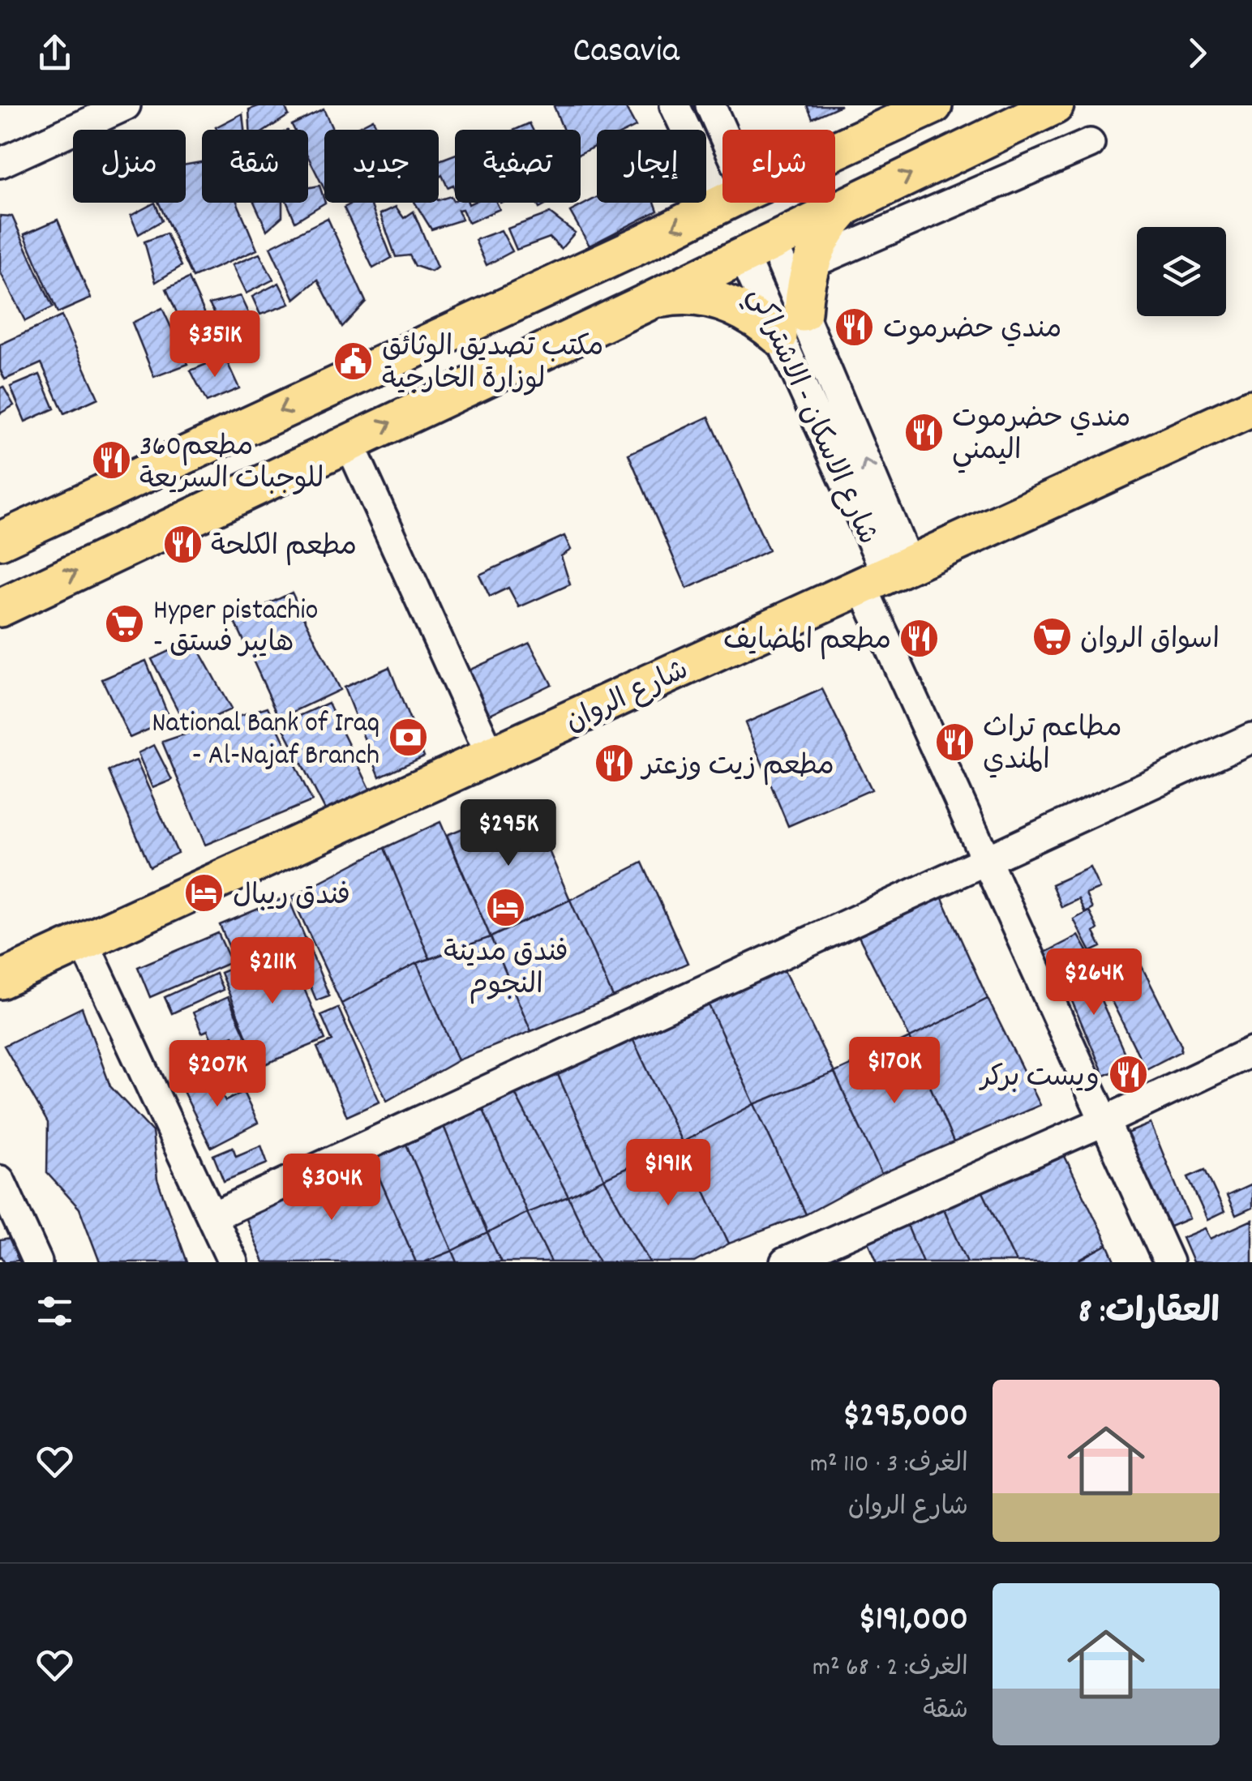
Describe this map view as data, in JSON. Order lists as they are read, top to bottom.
{
  "streets": {
    "main road": ["شارع الروان"],
    "street": ["شارع الاسكان - الاشتراكي"]
  },
  "crossings": [
    ["شارع الاسكان - الاشتراكي", "شارع الروان"]
  ],
  "places": {
    "restaurant": [
      "مندي حضرموت",
      "مندي حضرموت اليمني",
      "مطعم360 للوجبات السريعة",
      "مطعم الكلحة",
      "مطعم المضايف",
      "مطاعم تراث المندي",
      "مطعم زيت وزعتر",
      "ويست بركر"
    ],
    "public building": ["مكتب تصديق الوثائق لوزارة الخارجية"],
    "supermarket": ["Hyper pistachio - هايبر فستق", "اسواق الروان"],
    "bank": ["National Bank of Iraq - Al-Najaf Branch"],
    "hotel": ["فندق ريبال", "فندق مدينة النجوم"]
  },
  "page": {
    "header": "Casavia",
    "chip": [
      "شراء",
      "إيجار",
      "تصفية",
      "جديد",
      "شقة",
      "منزل"
    ],
    "price": [
      "$351K",
      "$295K",
      "$211K",
      "$264K",
      "$170K",
      "$207K",
      "$191K",
      "$304K"
    ],
    "heading": "العقارات: 8",
    "list": [
      {
        "name": "$295,000",
        "note": "الغرف: 3 · 110 m² · شارع الروان"
      },
      {
        "name": "$191,000",
        "note": "الغرف: 2 · 68 m² · شقة"
      }
    ]
  }
}
